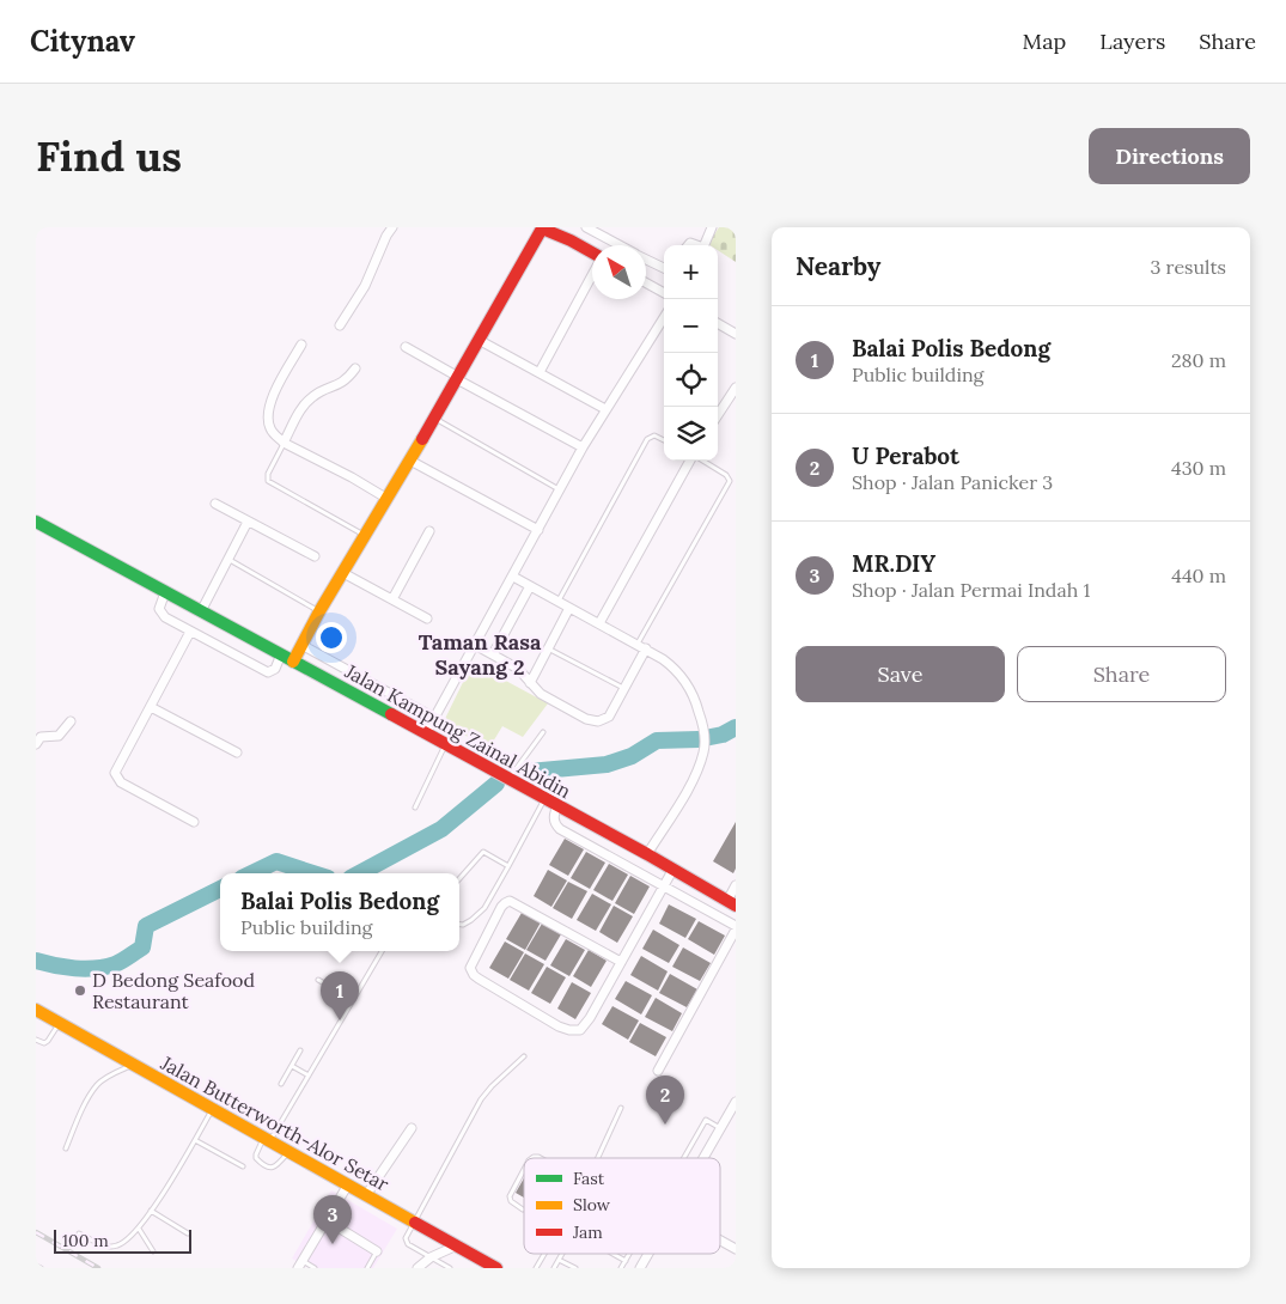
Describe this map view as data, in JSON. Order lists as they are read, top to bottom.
{
  "streets": {
    "street": ["Jalan Kampung Zainal Abidin", "Jalan Butterworth-Alor Setar"]
  },
  "districts": ["Taman Rasa Sayang 2"],
  "places": ["D Bedong Seafood Restaurant"],
  "legend": ["Fast", "Slow", "Jam"],
  "scale_bar": "100 m",
  "north": "top left",
  "page": {
    "header": "Citynav",
    "nav": ["Map", "Layers", "Share"],
    "buttons": [
      "Directions",
      ["Save", "Share"]
    ],
    "title": "Find us",
    "heading": ["Nearby", "3 results"],
    "map_buttons": ["+", "−"],
    "list": [
      {
        "mark": "1",
        "name": "Balai Polis Bedong",
        "note": "Public building",
        "value": "280 m"
      },
      {
        "mark": "2",
        "name": "U Perabot",
        "note": "Shop · Jalan Panicker 3",
        "value": "430 m"
      },
      {
        "mark": "3",
        "name": "MR.DIY",
        "note": "Shop · Jalan Permai Indah 1",
        "value": "440 m"
      }
    ],
    "popup": ["Balai Polis Bedong", "Public building"],
    "pins": ["1", "2", "3"],
    "scale": "100 m"
  }
}
